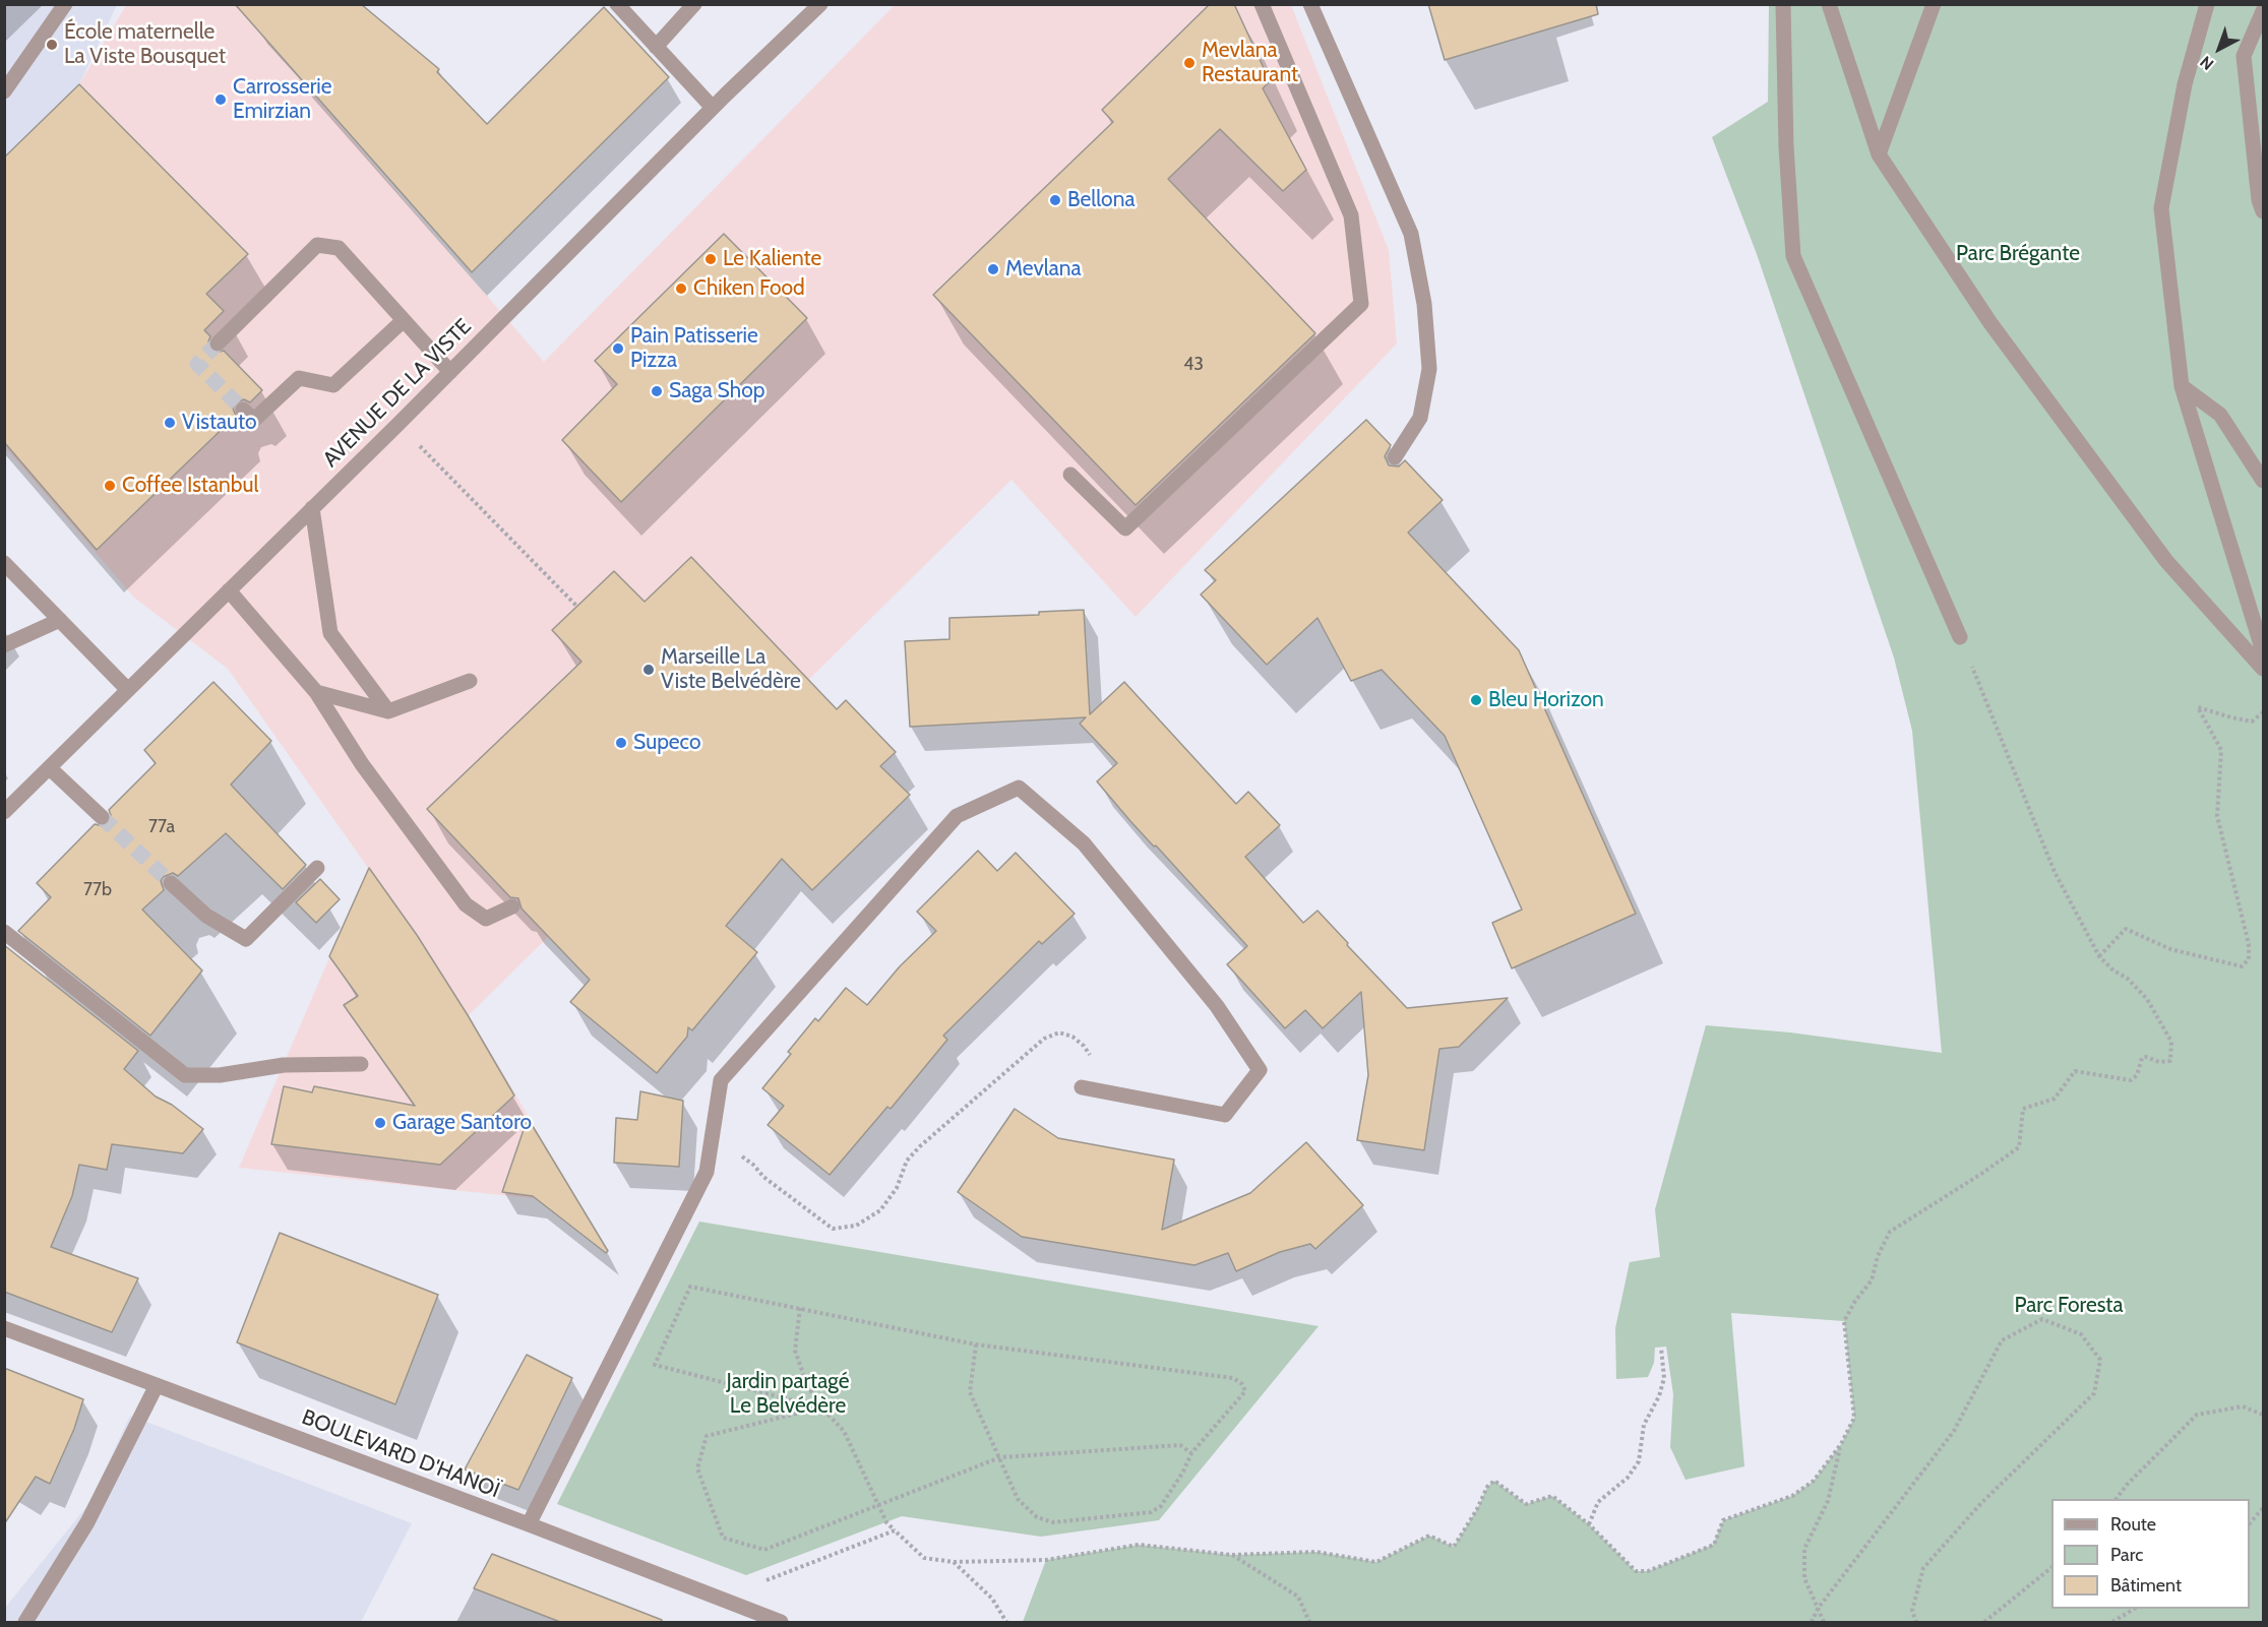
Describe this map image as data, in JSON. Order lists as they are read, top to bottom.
{
  "streets": {
    "street": ["AVENUE DE LA VISTE", "BOULEVARD D'HANOÏ"]
  },
  "parks": ["Parc Brégante", "Parc Foresta", "Jardin partagé Le Belvédère"],
  "places": [
    "École maternelle La Viste Bousquet",
    "Mevlana Restaurant",
    "Carrosserie Emirzian",
    "Bellona",
    "Le Kaliente",
    "Mevlana",
    "Chiken Food",
    "Pain Patisserie Pizza",
    "Saga Shop",
    "Vistauto",
    "Coffee Istanbul",
    "Marseille La Viste Belvédère",
    "Bleu Horizon",
    "Supeco",
    "Garage Santoro"
  ],
  "house_numbers": ["43", "77a", "77b"],
  "legend": ["Route", "Parc", "Bâtiment"],
  "north": "bottom left"
}
